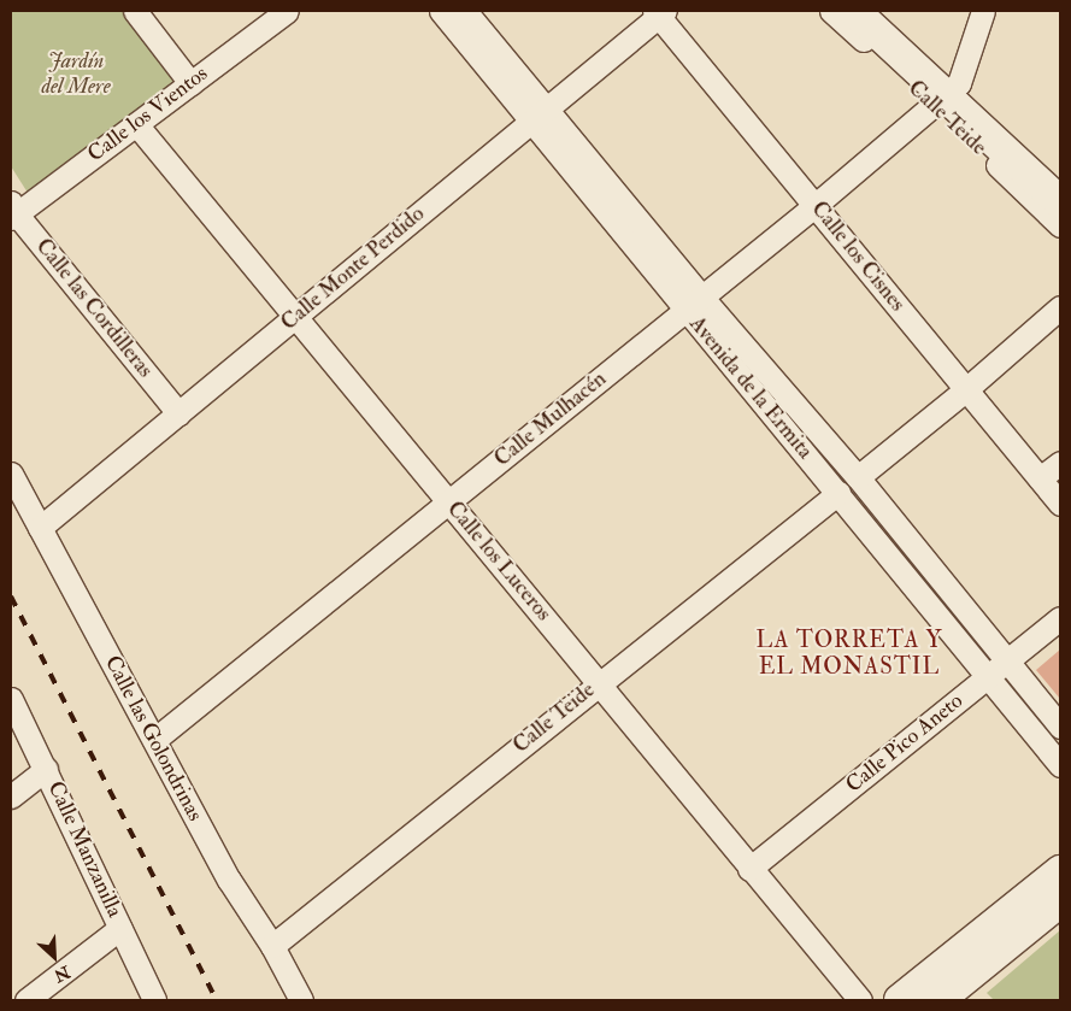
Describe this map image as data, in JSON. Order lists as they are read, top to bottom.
{
  "streets": {
    "street": [
      "Calle los Vientos",
      "Calle Teide",
      "Calle los Cisnes",
      "Calle Monte Perdido",
      "Calle las Cordilleras",
      "Avenida de la Ermita",
      "Calle Mulhacén",
      "Calle los Luceros",
      "Calle las Golondrinas",
      "Calle Pico Aneto",
      "Calle Manzanilla"
    ]
  },
  "crossings": [
    ["Calle los Vientos", "Calle las Cordilleras"],
    ["Calle los Vientos", "Calle los Luceros"],
    ["Calle Teide", "Avenida de la Ermita"],
    ["Calle Teide", "Calle Mulhacén"],
    ["Calle Teide", "Calle los Luceros"],
    ["Calle Teide", "Calle las Golondrinas"],
    ["Calle los Cisnes", "Calle Monte Perdido"],
    ["Calle los Cisnes", "Calle Mulhacén"],
    ["Calle Monte Perdido", "Calle las Cordilleras"],
    ["Calle Monte Perdido", "Avenida de la Ermita"],
    ["Calle Monte Perdido", "Calle los Luceros"],
    ["Calle Monte Perdido", "Calle las Golondrinas"],
    ["Avenida de la Ermita", "Calle Mulhacén"],
    ["Avenida de la Ermita", "Calle Pico Aneto"],
    ["Calle Mulhacén", "Calle los Luceros"],
    ["Calle Mulhacén", "Calle las Golondrinas"],
    ["Calle los Luceros", "Calle Pico Aneto"]
  ],
  "districts": ["LA TORRETA Y EL MONASTIL"],
  "parks": ["Jardín del Mere"],
  "north": "bottom right"
}
